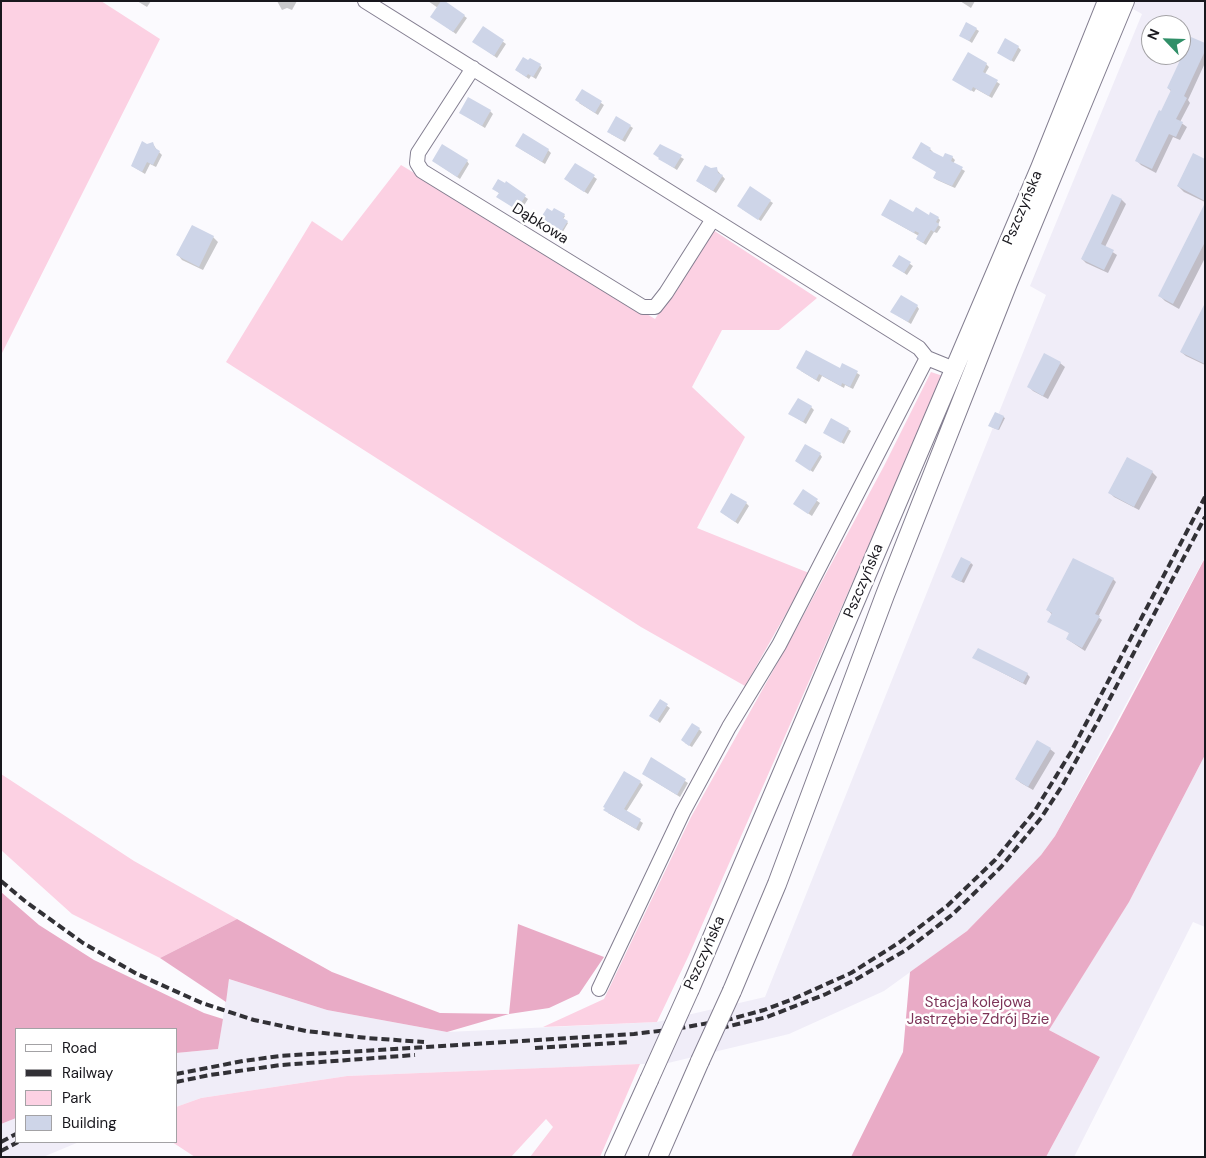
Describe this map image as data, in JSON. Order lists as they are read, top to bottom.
{
  "streets": {
    "main road": ["Pszczyńska"],
    "street": ["Dąbkowa"]
  },
  "parks": ["Stacja kolejowa Jastrzębie Zdrój Bzie"],
  "legend": [
    "Road",
    "Railway",
    "Park",
    "Building"
  ],
  "north": "top left"
}
